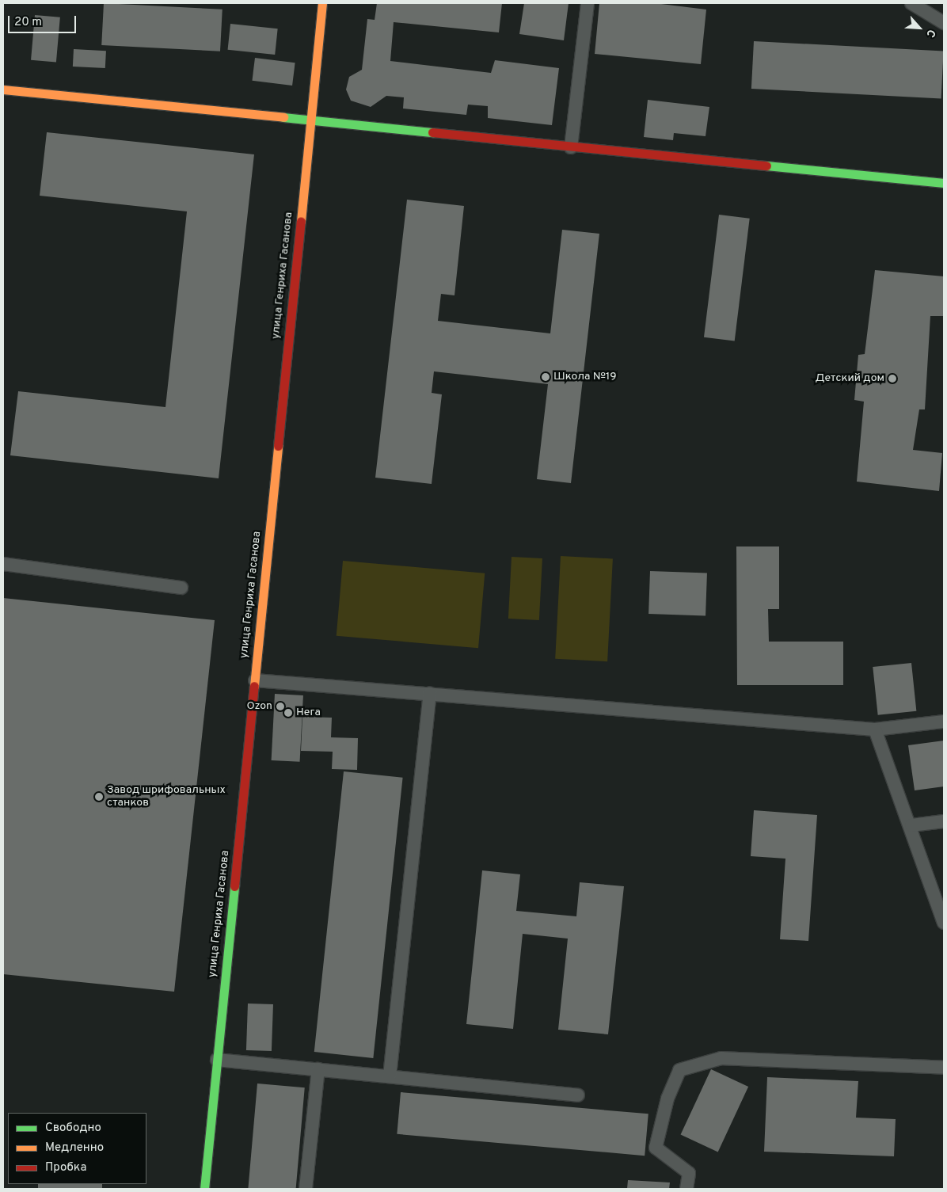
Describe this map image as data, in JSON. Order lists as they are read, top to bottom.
{
  "streets": {
    "street": ["улица Генриха Гасанова"]
  },
  "places": [
    "Школа №19",
    "Детский дом",
    "Ozon",
    "Нега",
    "Завод шрифовальных станков"
  ],
  "legend": ["Свободно", "Медленно", "Пробка"],
  "scale_bar": "20 m",
  "north": "bottom right"
}
